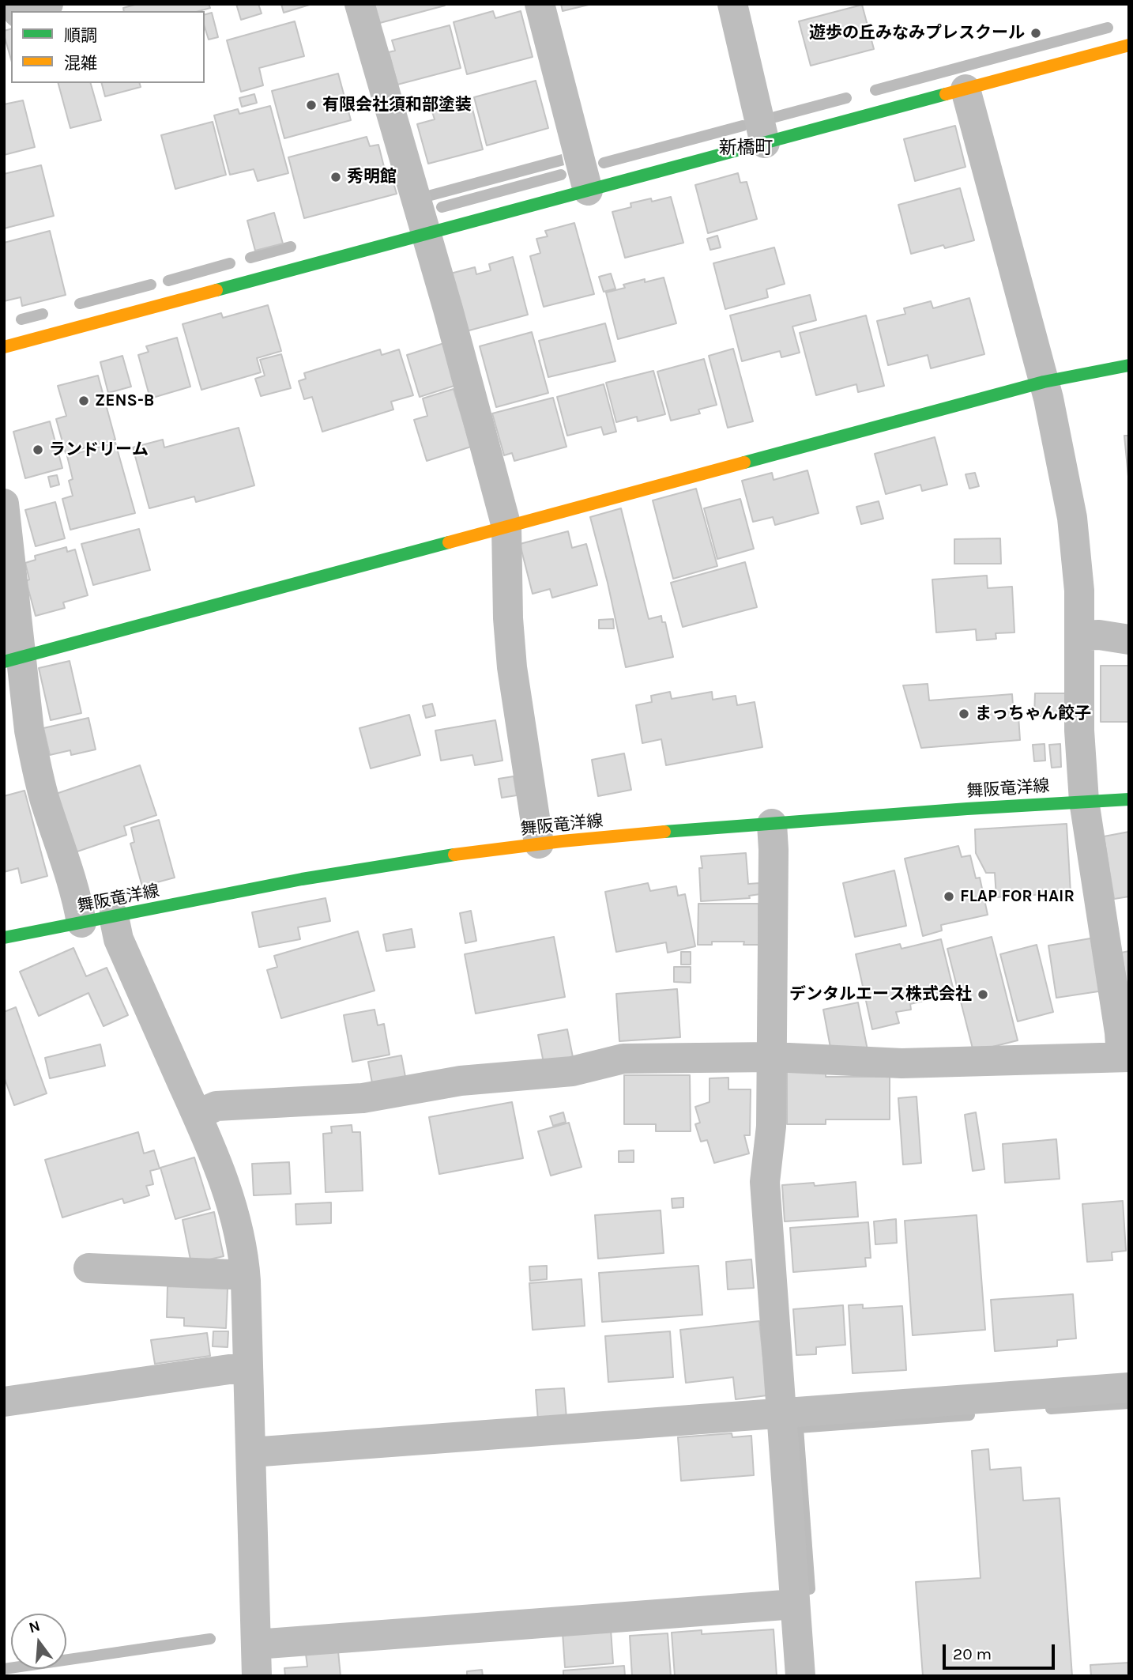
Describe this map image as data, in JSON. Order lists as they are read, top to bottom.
{
  "streets": {
    "street": ["舞阪竜洋線"]
  },
  "districts": ["新橋町"],
  "places": [
    "遊歩の丘みなみプレスクール",
    "有限会社須和部塗装",
    "秀明館",
    "ZENS-B",
    "ランドリーム",
    "まっちゃん餃子",
    "FLAP FOR HAIR",
    "デンタルエース株式会社"
  ],
  "legend": ["順調", "混雑"],
  "scale_bar": "20 m",
  "north": "top"
}
